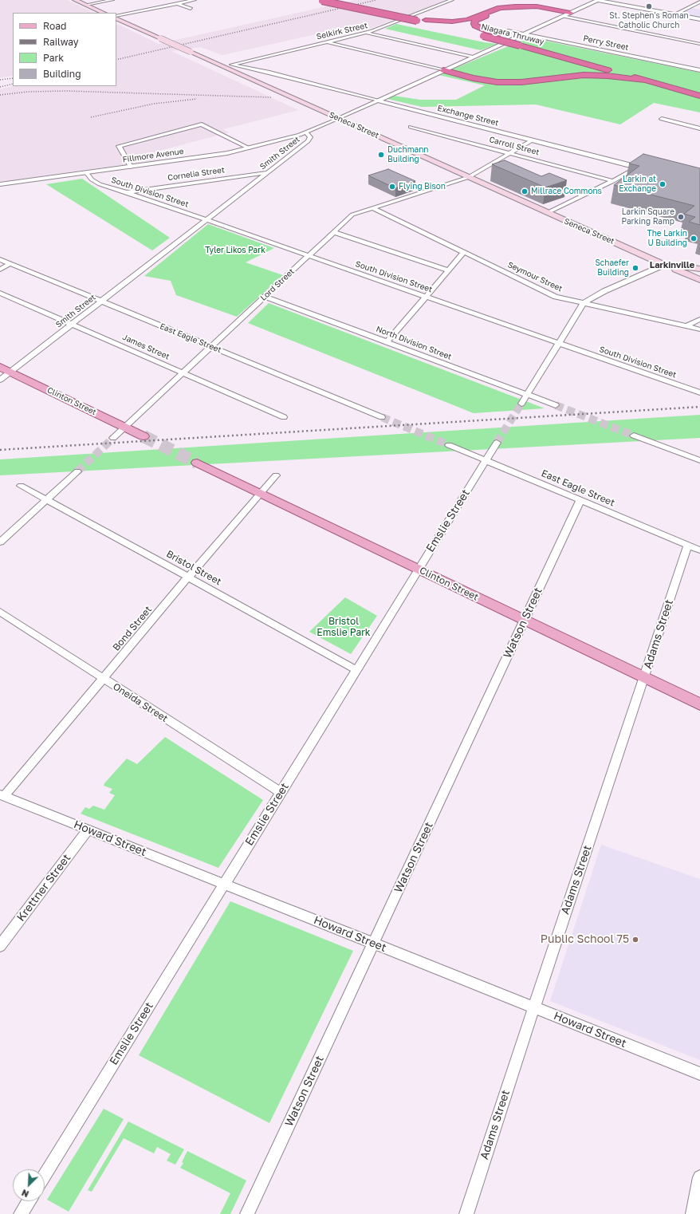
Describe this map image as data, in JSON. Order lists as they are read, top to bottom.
{
  "streets": {
    "highway": ["Niagara Thruway"],
    "main road": ["Seneca Street", "Clinton Street"],
    "street": [
      "Selkirk Street",
      "Perry Street",
      "Exchange Street",
      "Carroll Street",
      "Smith Street",
      "Fillmore Avenue",
      "Cornelia Street",
      "South Division Street",
      "Seymour Street",
      "Lord Street",
      "East Eagle Street",
      "North Division Street",
      "James Street",
      "Emslie Street",
      "Bristol Street",
      "Watson Street",
      "Bond Street",
      "Adams Street",
      "Oneida Street",
      "Howard Street",
      "Krettner Street"
    ]
  },
  "crossings": [
    ["Selkirk Street", "Exchange Street"],
    ["Perry Street", "Smith Street"],
    ["Exchange Street", "Smith Street"],
    ["Exchange Street", "Lord Street"],
    ["Seneca Street", "Smith Street"],
    ["Seneca Street", "Lord Street"],
    ["Carroll Street", "Lord Street"],
    ["Smith Street", "Fillmore Avenue"],
    ["Smith Street", "Cornelia Street"],
    ["Smith Street", "South Division Street"],
    ["Smith Street", "East Eagle Street"],
    ["Smith Street", "James Street"],
    ["Smith Street", "Clinton Street"],
    ["Fillmore Avenue", "South Division Street"],
    ["Cornelia Street", "South Division Street"],
    ["South Division Street", "Lord Street"],
    ["Seymour Street", "Lord Street"],
    ["Lord Street", "East Eagle Street"],
    ["Lord Street", "North Division Street"],
    ["Lord Street", "James Street"],
    ["Lord Street", "Clinton Street"],
    ["East Eagle Street", "Emslie Street"],
    ["East Eagle Street", "Watson Street"],
    ["East Eagle Street", "Adams Street"],
    ["Clinton Street", "Emslie Street"],
    ["Clinton Street", "Watson Street"],
    ["Clinton Street", "Bond Street"],
    ["Clinton Street", "Adams Street"],
    ["Emslie Street", "Bristol Street"],
    ["Emslie Street", "Oneida Street"],
    ["Emslie Street", "Howard Street"],
    ["Bristol Street", "Bond Street"],
    ["Watson Street", "Howard Street"],
    ["Bond Street", "Oneida Street"],
    ["Bond Street", "Howard Street"],
    ["Adams Street", "Howard Street"],
    ["Howard Street", "Krettner Street"]
  ],
  "districts": ["Larkinville"],
  "parks": ["Tyler Likos Park", "Bristol Emslie Park"],
  "places": [
    "St. Stephen's Roman Catholic Church",
    "Duchmann Building",
    "Larkin at Exchange",
    "Flying Bison",
    "Millrace Commons",
    "Larkin Square Parking Ramp",
    "The Larkin U Building",
    "Schaefer Building",
    "Public School 75"
  ],
  "legend": [
    "Road",
    "Railway",
    "Park",
    "Building"
  ],
  "north": "bottom left"
}
